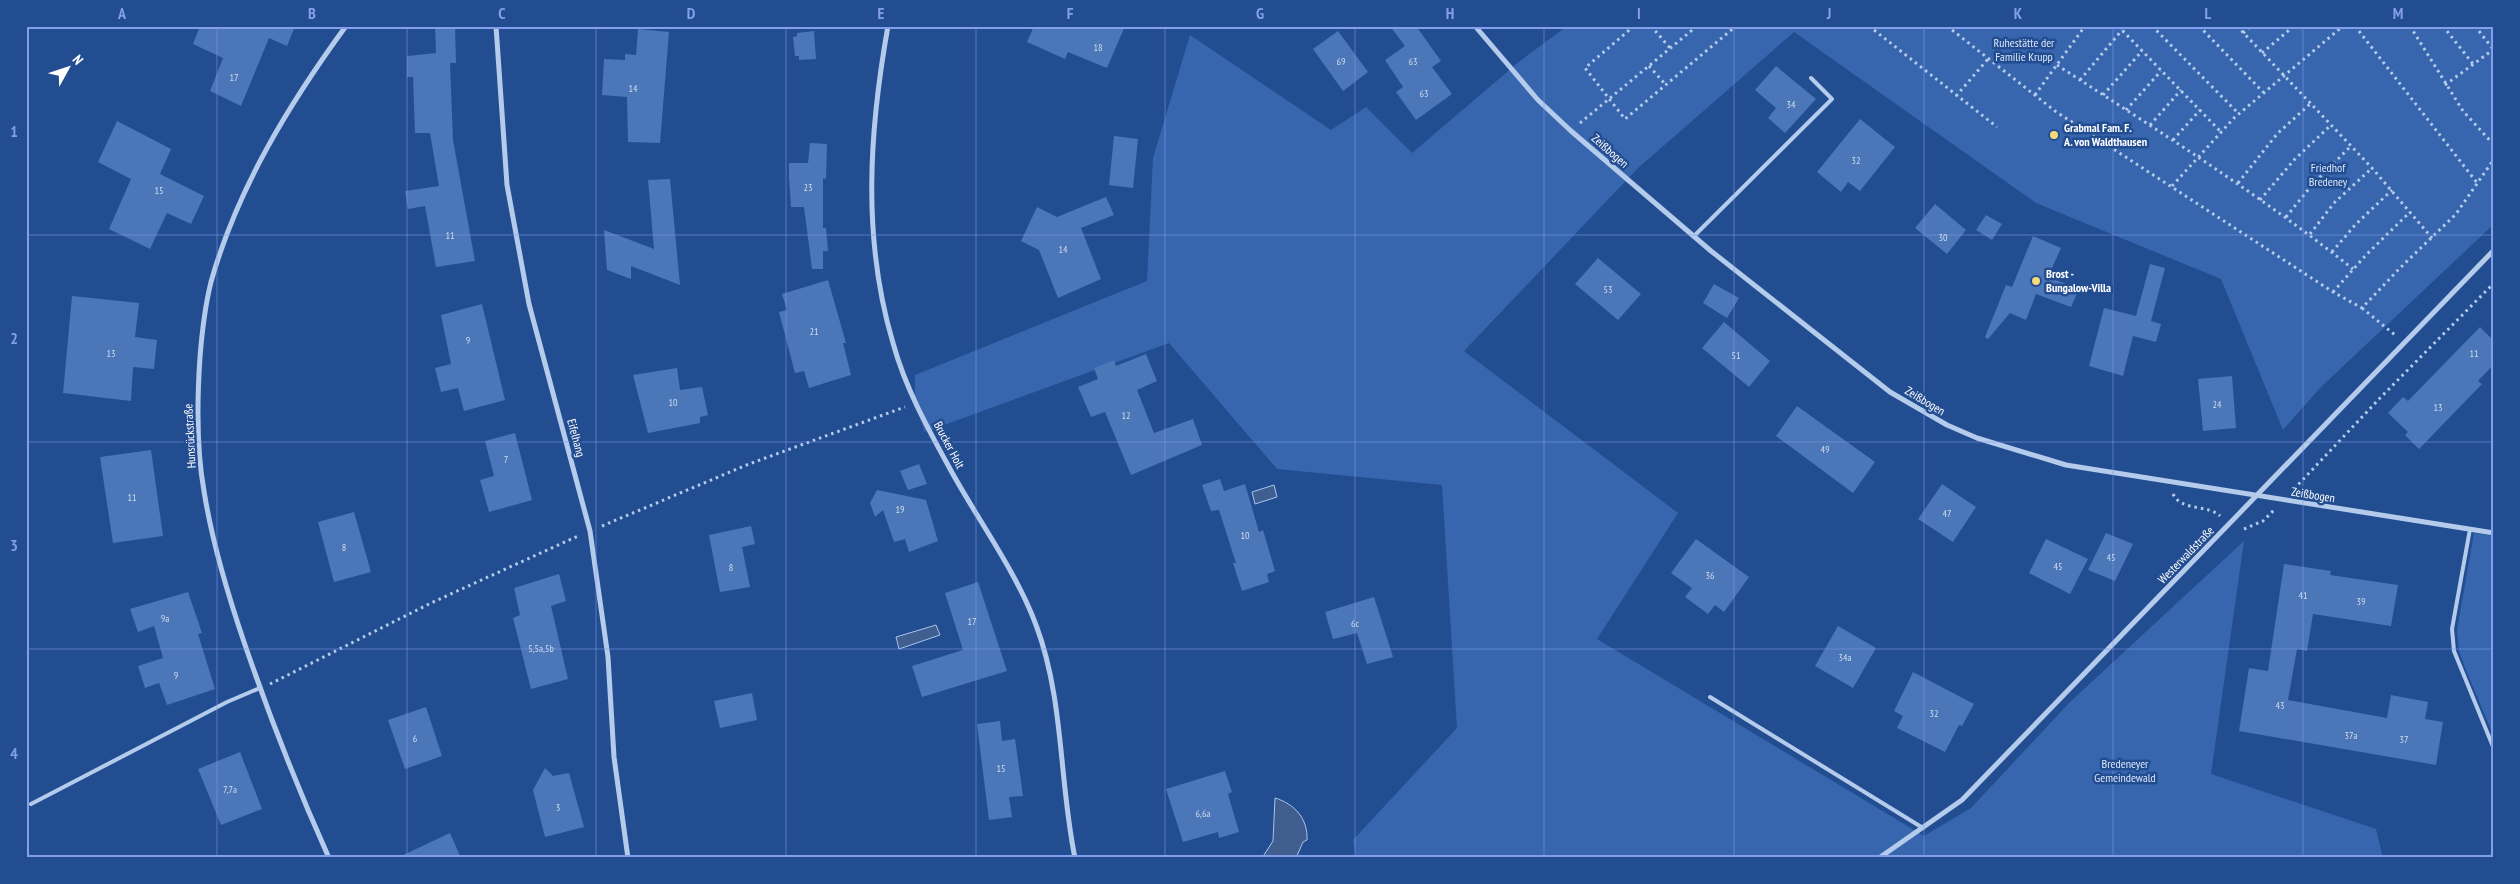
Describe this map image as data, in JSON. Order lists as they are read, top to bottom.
{
  "streets": {
    "street": [
      "Zeißbogen",
      "Hunsrückstraße",
      "Eifelhang",
      "Brucker Holt",
      "Westerwaldstraße"
    ]
  },
  "crossings": [
    ["Zeißbogen", "Westerwaldstraße"]
  ],
  "parks": ["Ruhestätte der Familie Krupp", "Friedhof Bredeney", "Bredeneyer Gemeindewald"],
  "places": ["Grabmal Fam. F. A. von Waldthausen", "Brost - Bungalow-Villa"],
  "house_numbers": [
    "18",
    "69",
    "63",
    "17",
    "14",
    "63",
    "34",
    "32",
    "23",
    "15",
    "11",
    "30",
    "14",
    "53",
    "21",
    "9",
    "13",
    "11",
    "51",
    "10",
    "24",
    "13",
    "12",
    "49",
    "7",
    "11",
    "19",
    "47",
    "10",
    "8",
    "45",
    "45",
    "8",
    "36",
    "41",
    "39",
    "9a",
    "17",
    "6c",
    "5,5a,5b",
    "34a",
    "9",
    "43",
    "32",
    "37a",
    "6",
    "37",
    "15",
    "7,7a",
    "3",
    "6,6a"
  ],
  "north": "top right",
  "grid": {
    "columns": [
      "A",
      "B",
      "C",
      "D",
      "E",
      "F",
      "G",
      "H",
      "I",
      "J",
      "K",
      "L",
      "M"
    ],
    "rows": [
      "1",
      "2",
      "3",
      "4"
    ]
  }
}
